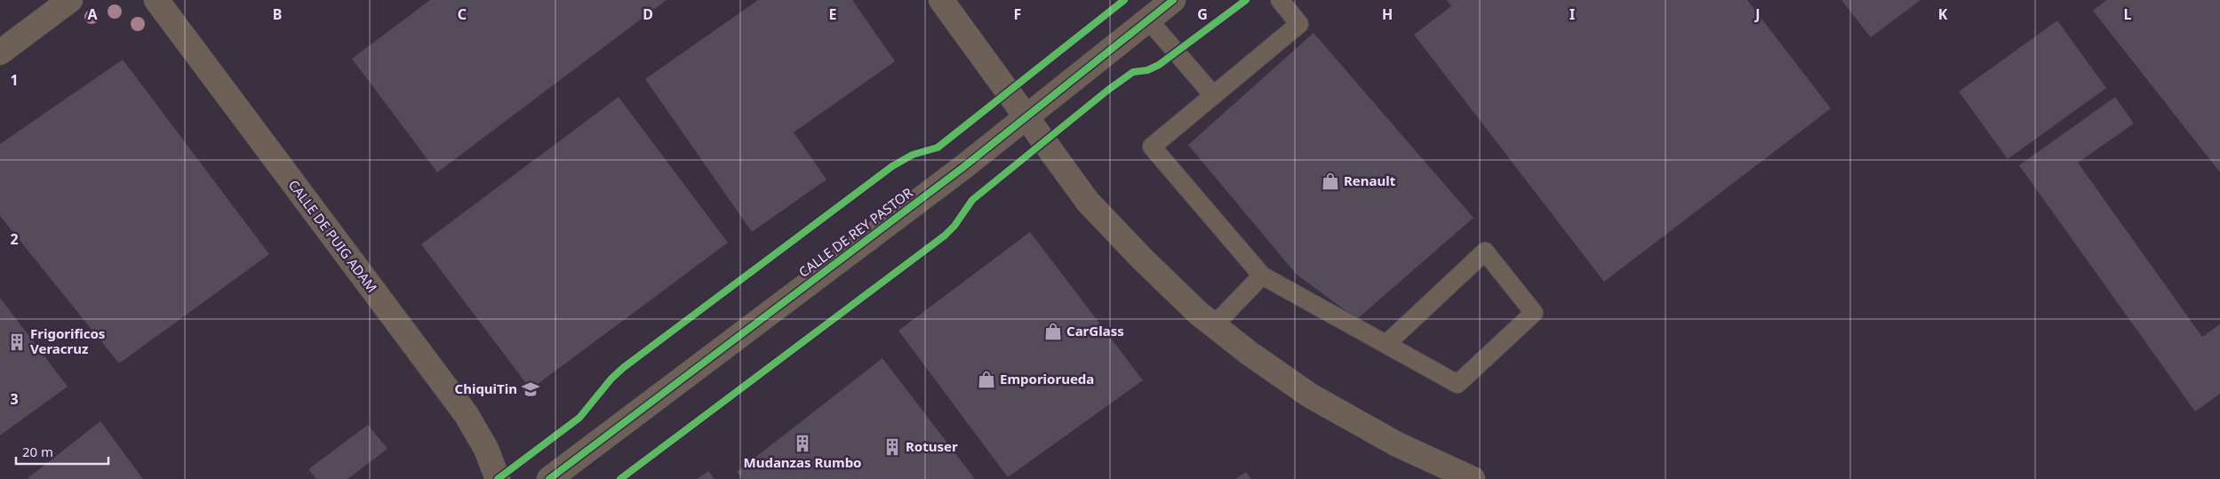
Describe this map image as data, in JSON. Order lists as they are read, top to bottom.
{
  "streets": {
    "street": ["CALLE DE REY PASTOR", "CALLE DE PUIG ADAM"]
  },
  "places": {
    "shop": ["Renault", "CarGlass", "Emporiorueda"],
    "building": ["Frigorificos Veracruz", "Mudanzas Rumbo", "Rotuser"],
    "school or university": ["ChiquiTin"]
  },
  "scale_bar": "20 m",
  "grid": {
    "columns": [
      "A",
      "B",
      "C",
      "D",
      "E",
      "F",
      "G",
      "H",
      "I",
      "J",
      "K",
      "L"
    ],
    "rows": ["1", "2", "3"]
  }
}
